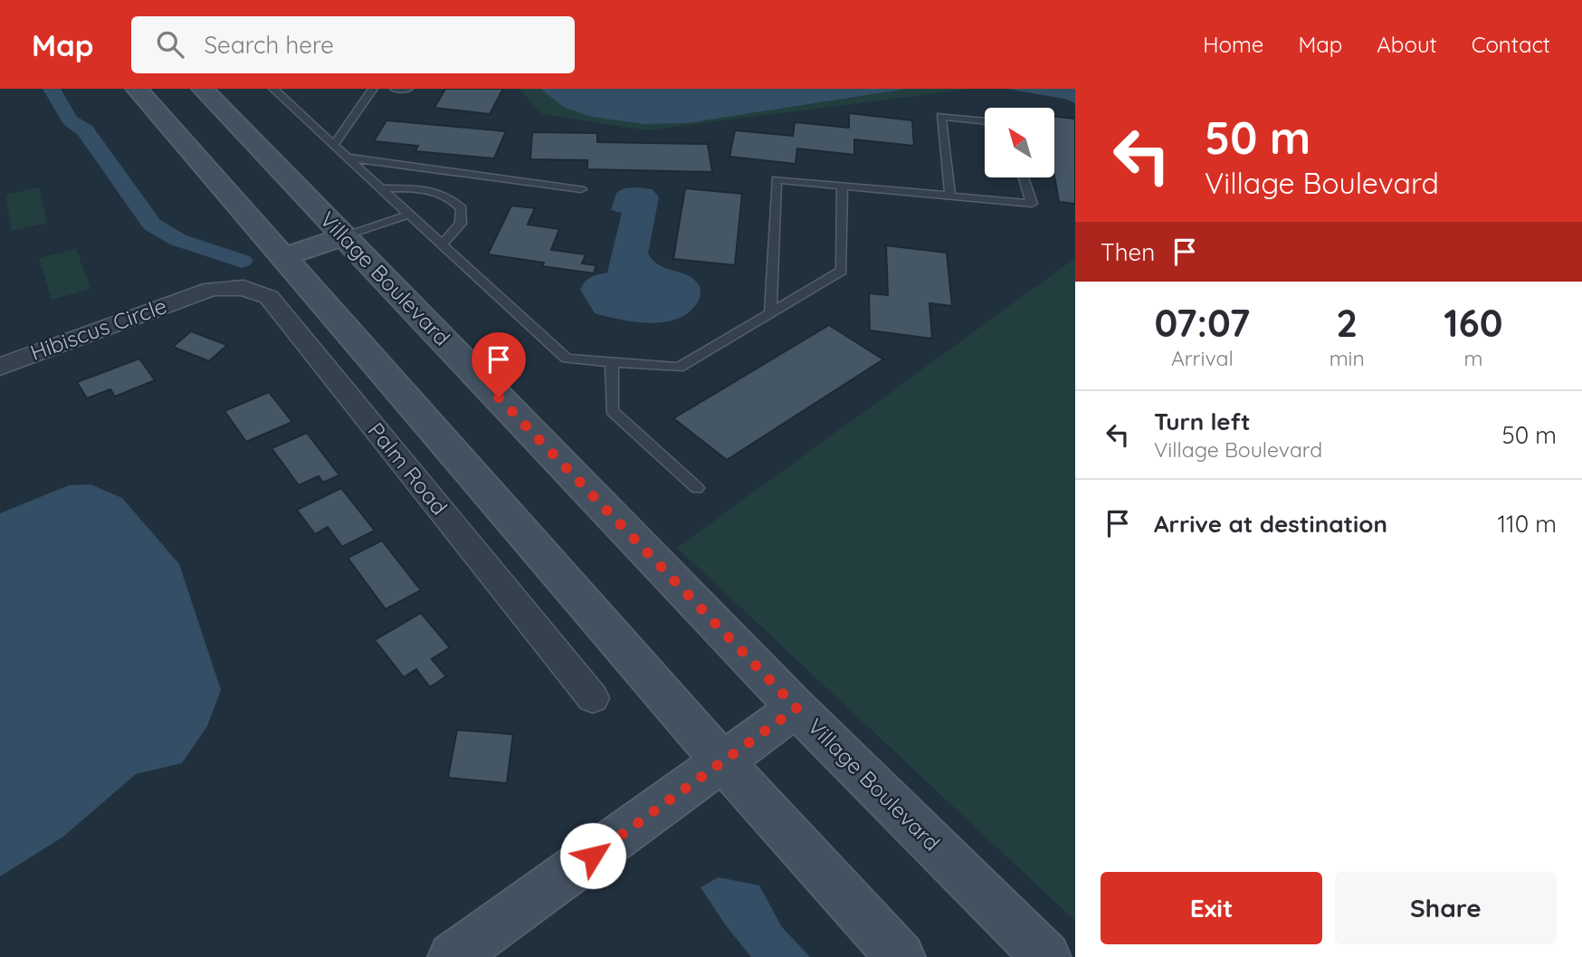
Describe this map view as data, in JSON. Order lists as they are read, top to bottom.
{
  "streets": {
    "street": ["Village Boulevard", "Hibiscus Circle", "Palm Road"]
  },
  "crossings": [
    ["Hibiscus Circle", "Palm Road"]
  ],
  "north": "top left",
  "page": {
    "header": "Map",
    "search": "Search here",
    "nav": [
      "Home",
      "Map",
      "About",
      "Contact"
    ],
    "turn": ["50 m", "Village Boulevard"],
    "then": "Then",
    "eta": [
      "07:07",
      "Arrival",
      "2",
      "min",
      "160",
      "m"
    ],
    "list": [
      {
        "name": "Turn left",
        "note": "Village Boulevard",
        "value": "50 m"
      },
      {
        "name": "Arrive at destination",
        "value": "110 m"
      }
    ],
    "buttons": ["Exit", "Share"]
  }
}
